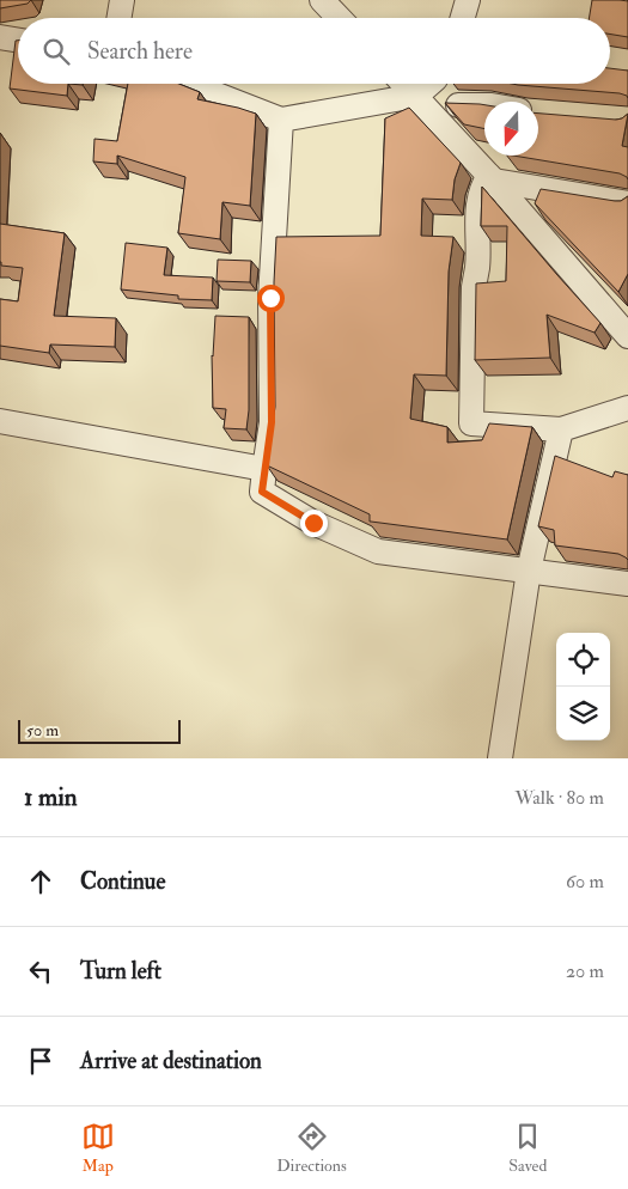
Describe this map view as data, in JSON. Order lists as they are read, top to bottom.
{
  "scale_bar": "50 m",
  "north": "bottom",
  "page": {
    "search": "Search here",
    "scale": "50 m",
    "heading": ["1 min", "Walk · 80 m"],
    "list": [
      ["Continue", "60 m"],
      ["Turn left", "20 m"],
      "Arrive at destination"
    ],
    "nav": ["Map", "Directions", "Saved"]
  }
}
